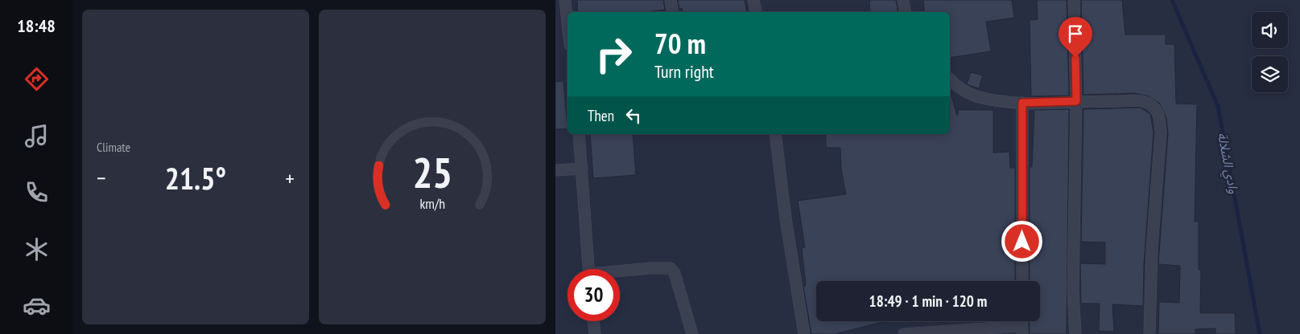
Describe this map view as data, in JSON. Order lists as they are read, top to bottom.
{
  "water": ["وادي الشلالة"],
  "page": {
    "tabs": "18:48",
    "tile": "Climate",
    "turn": ["70 m", "Turn right"],
    "then": "Then",
    "heat": ["−", "21.5°", "+"],
    "limit": "30",
    "trip": "18:49 · 1 min · 120 m",
    "gauge": ["25", "km/h"]
  }
}
